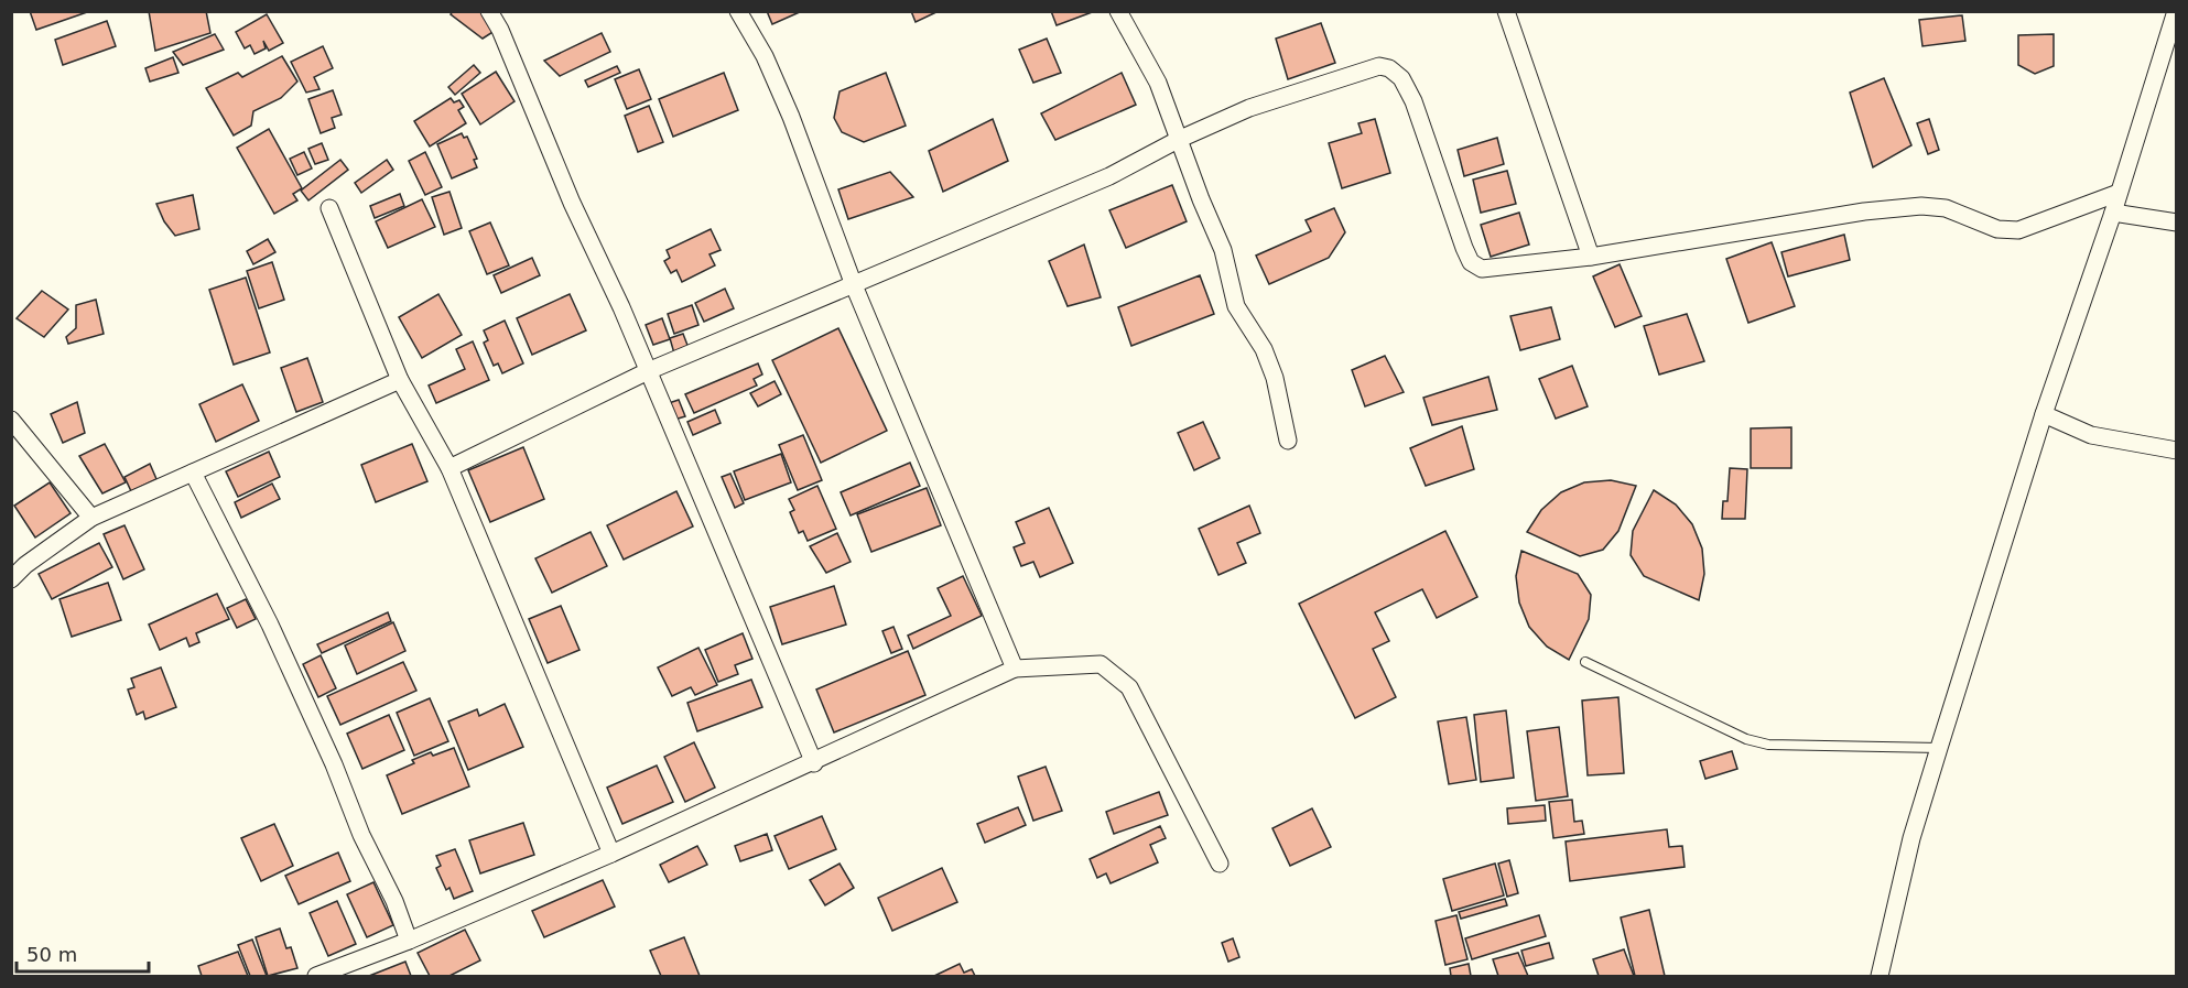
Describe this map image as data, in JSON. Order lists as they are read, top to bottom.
{
  "scale_bar": "50 m"
}
